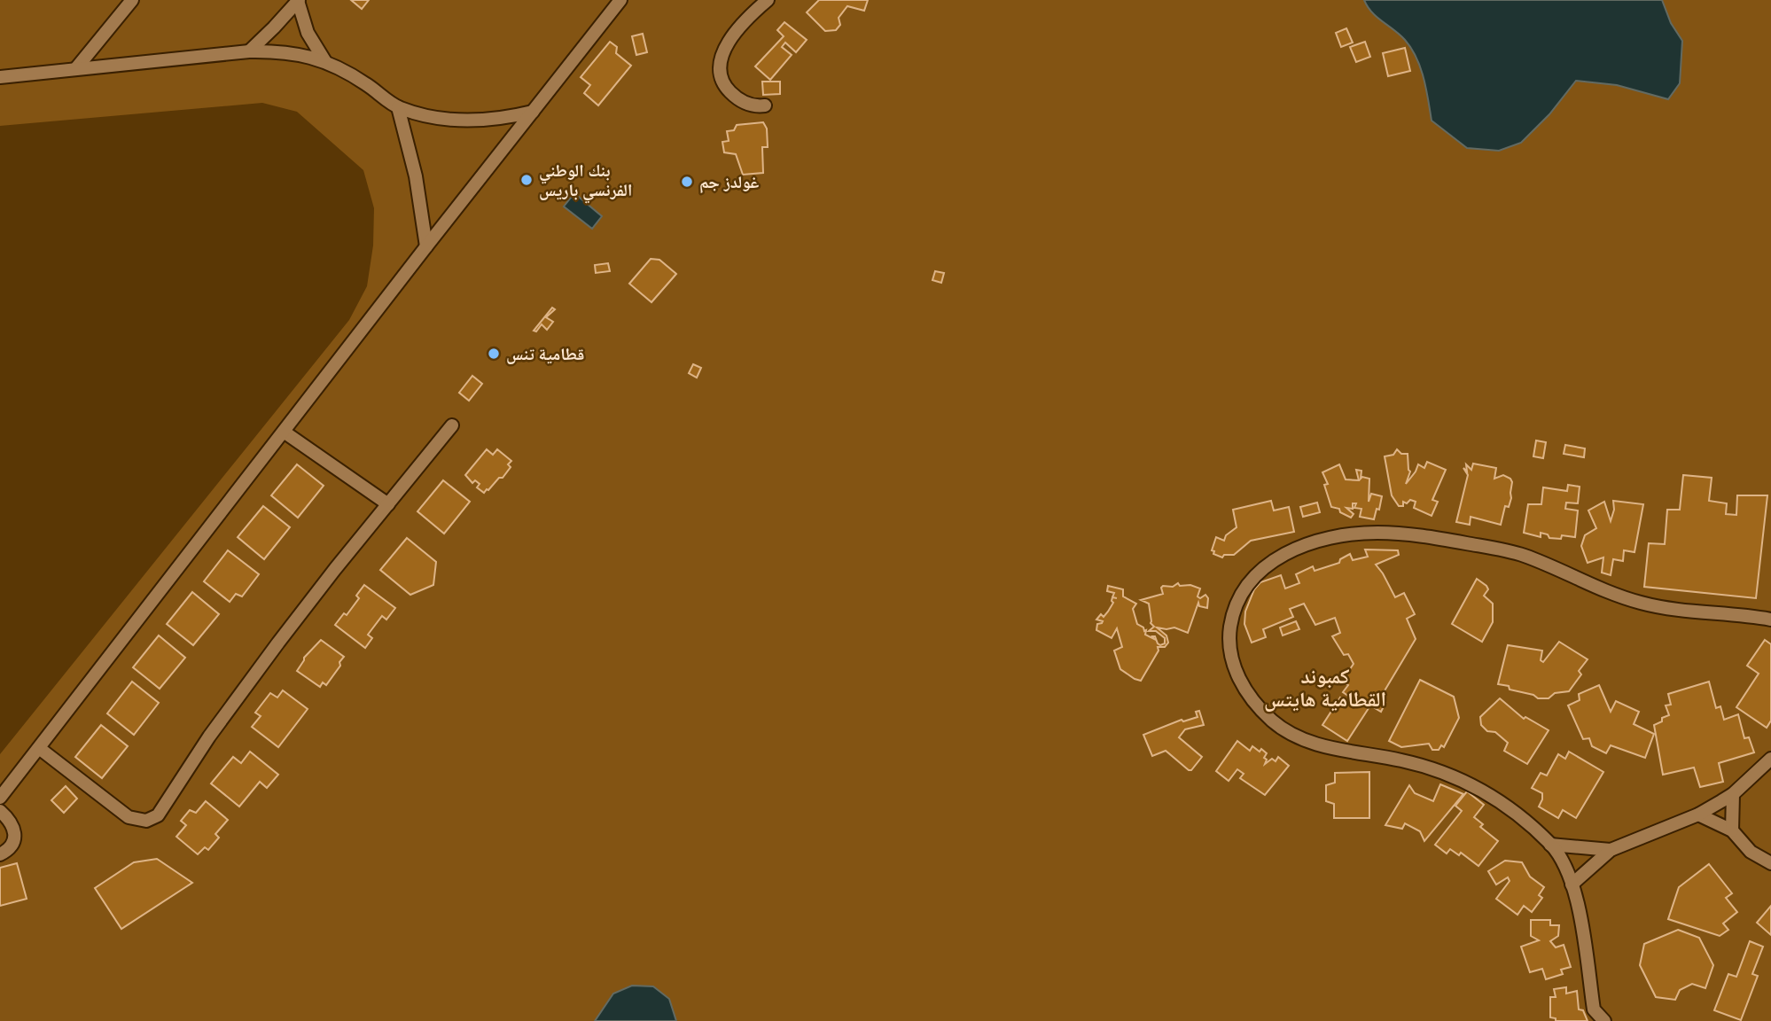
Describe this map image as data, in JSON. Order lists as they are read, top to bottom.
{
  "districts": ["كمبوند القطامية هايتس"],
  "places": ["بنك الوطني الفرنسي باريس", "غولدز جم", "قطامية تنس"]
}
